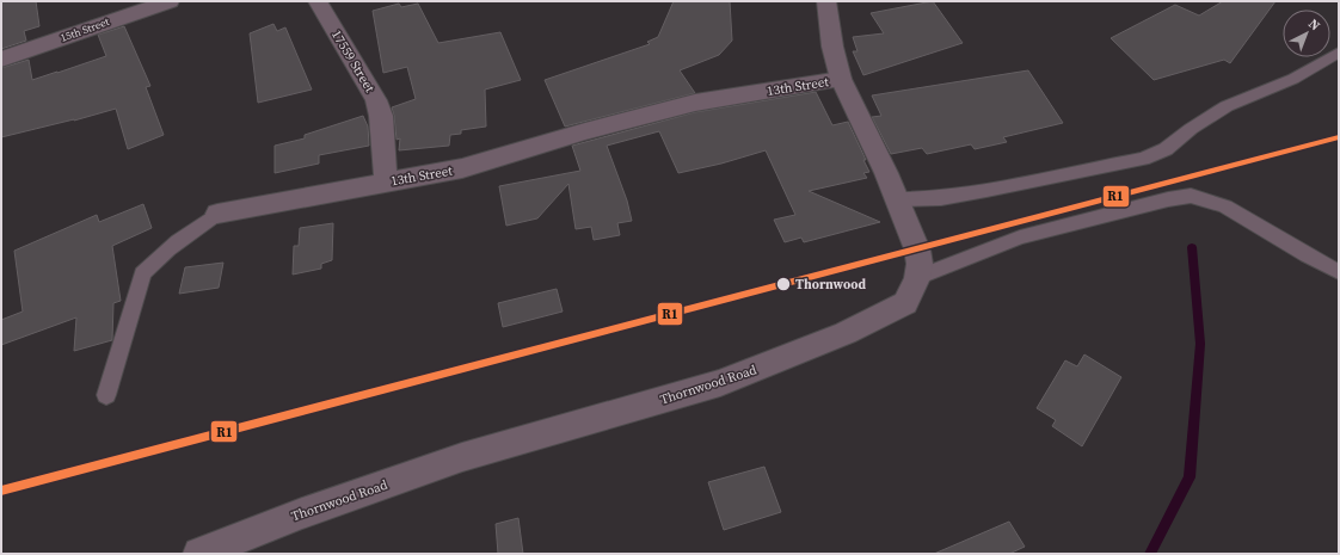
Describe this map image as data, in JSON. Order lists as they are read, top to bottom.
{
  "streets": {
    "street": [
      "15th Street",
      "17559 Street",
      "13th Street",
      "Thornwood Road"
    ]
  },
  "crossings": [
    ["17559 Street", "13th Street"],
    ["13th Street", "Thornwood Road"]
  ],
  "places": ["Thornwood"],
  "lines": ["transit line R1"],
  "north": "top right"
}
